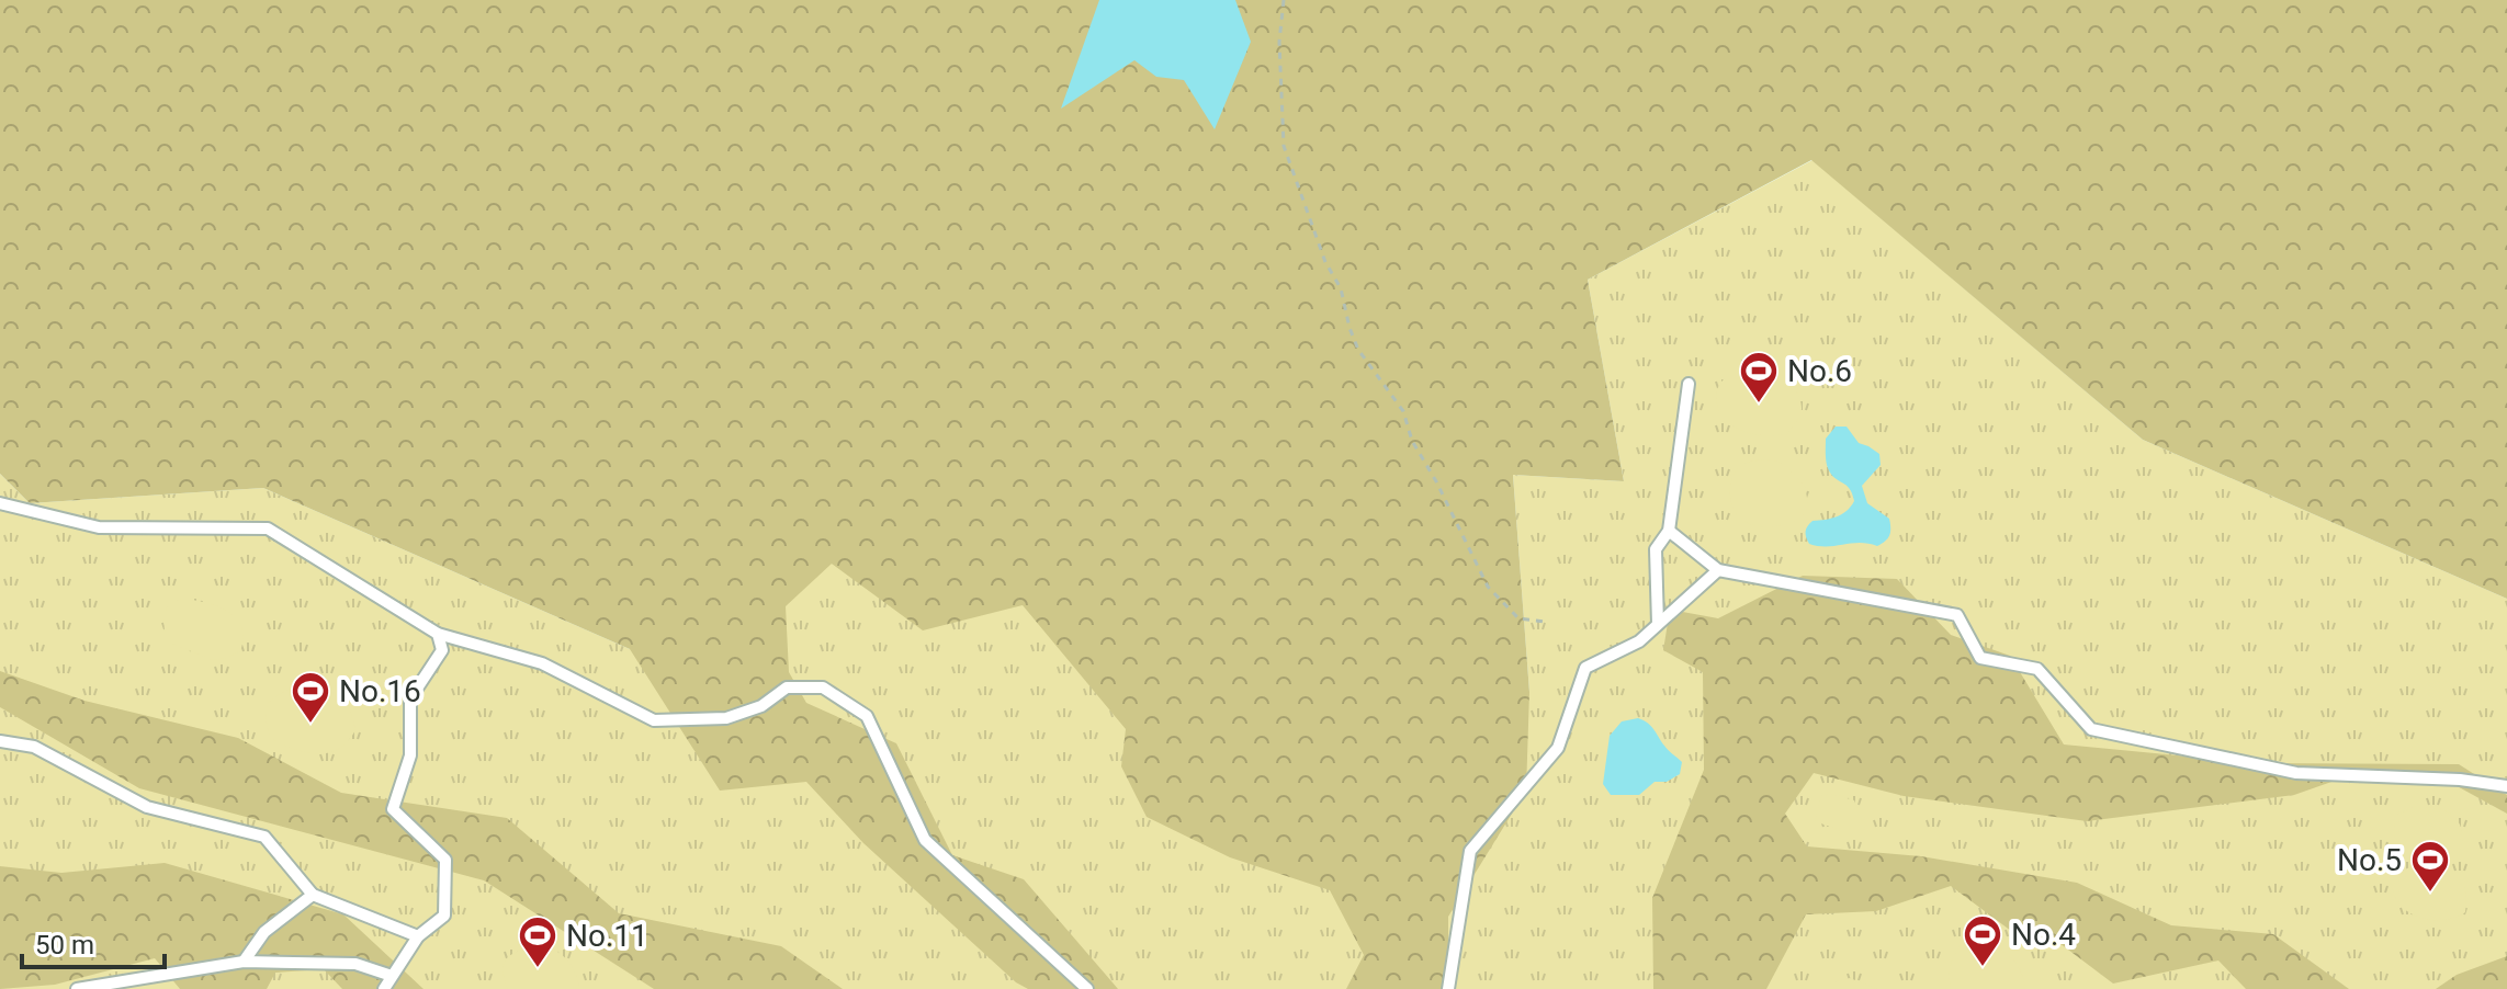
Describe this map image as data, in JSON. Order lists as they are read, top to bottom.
{
  "places": {
    "sports": [
      "No.6",
      "No.16",
      "No.5",
      "No.4",
      "No.11"
    ]
  },
  "scale_bar": "50 m"
}
